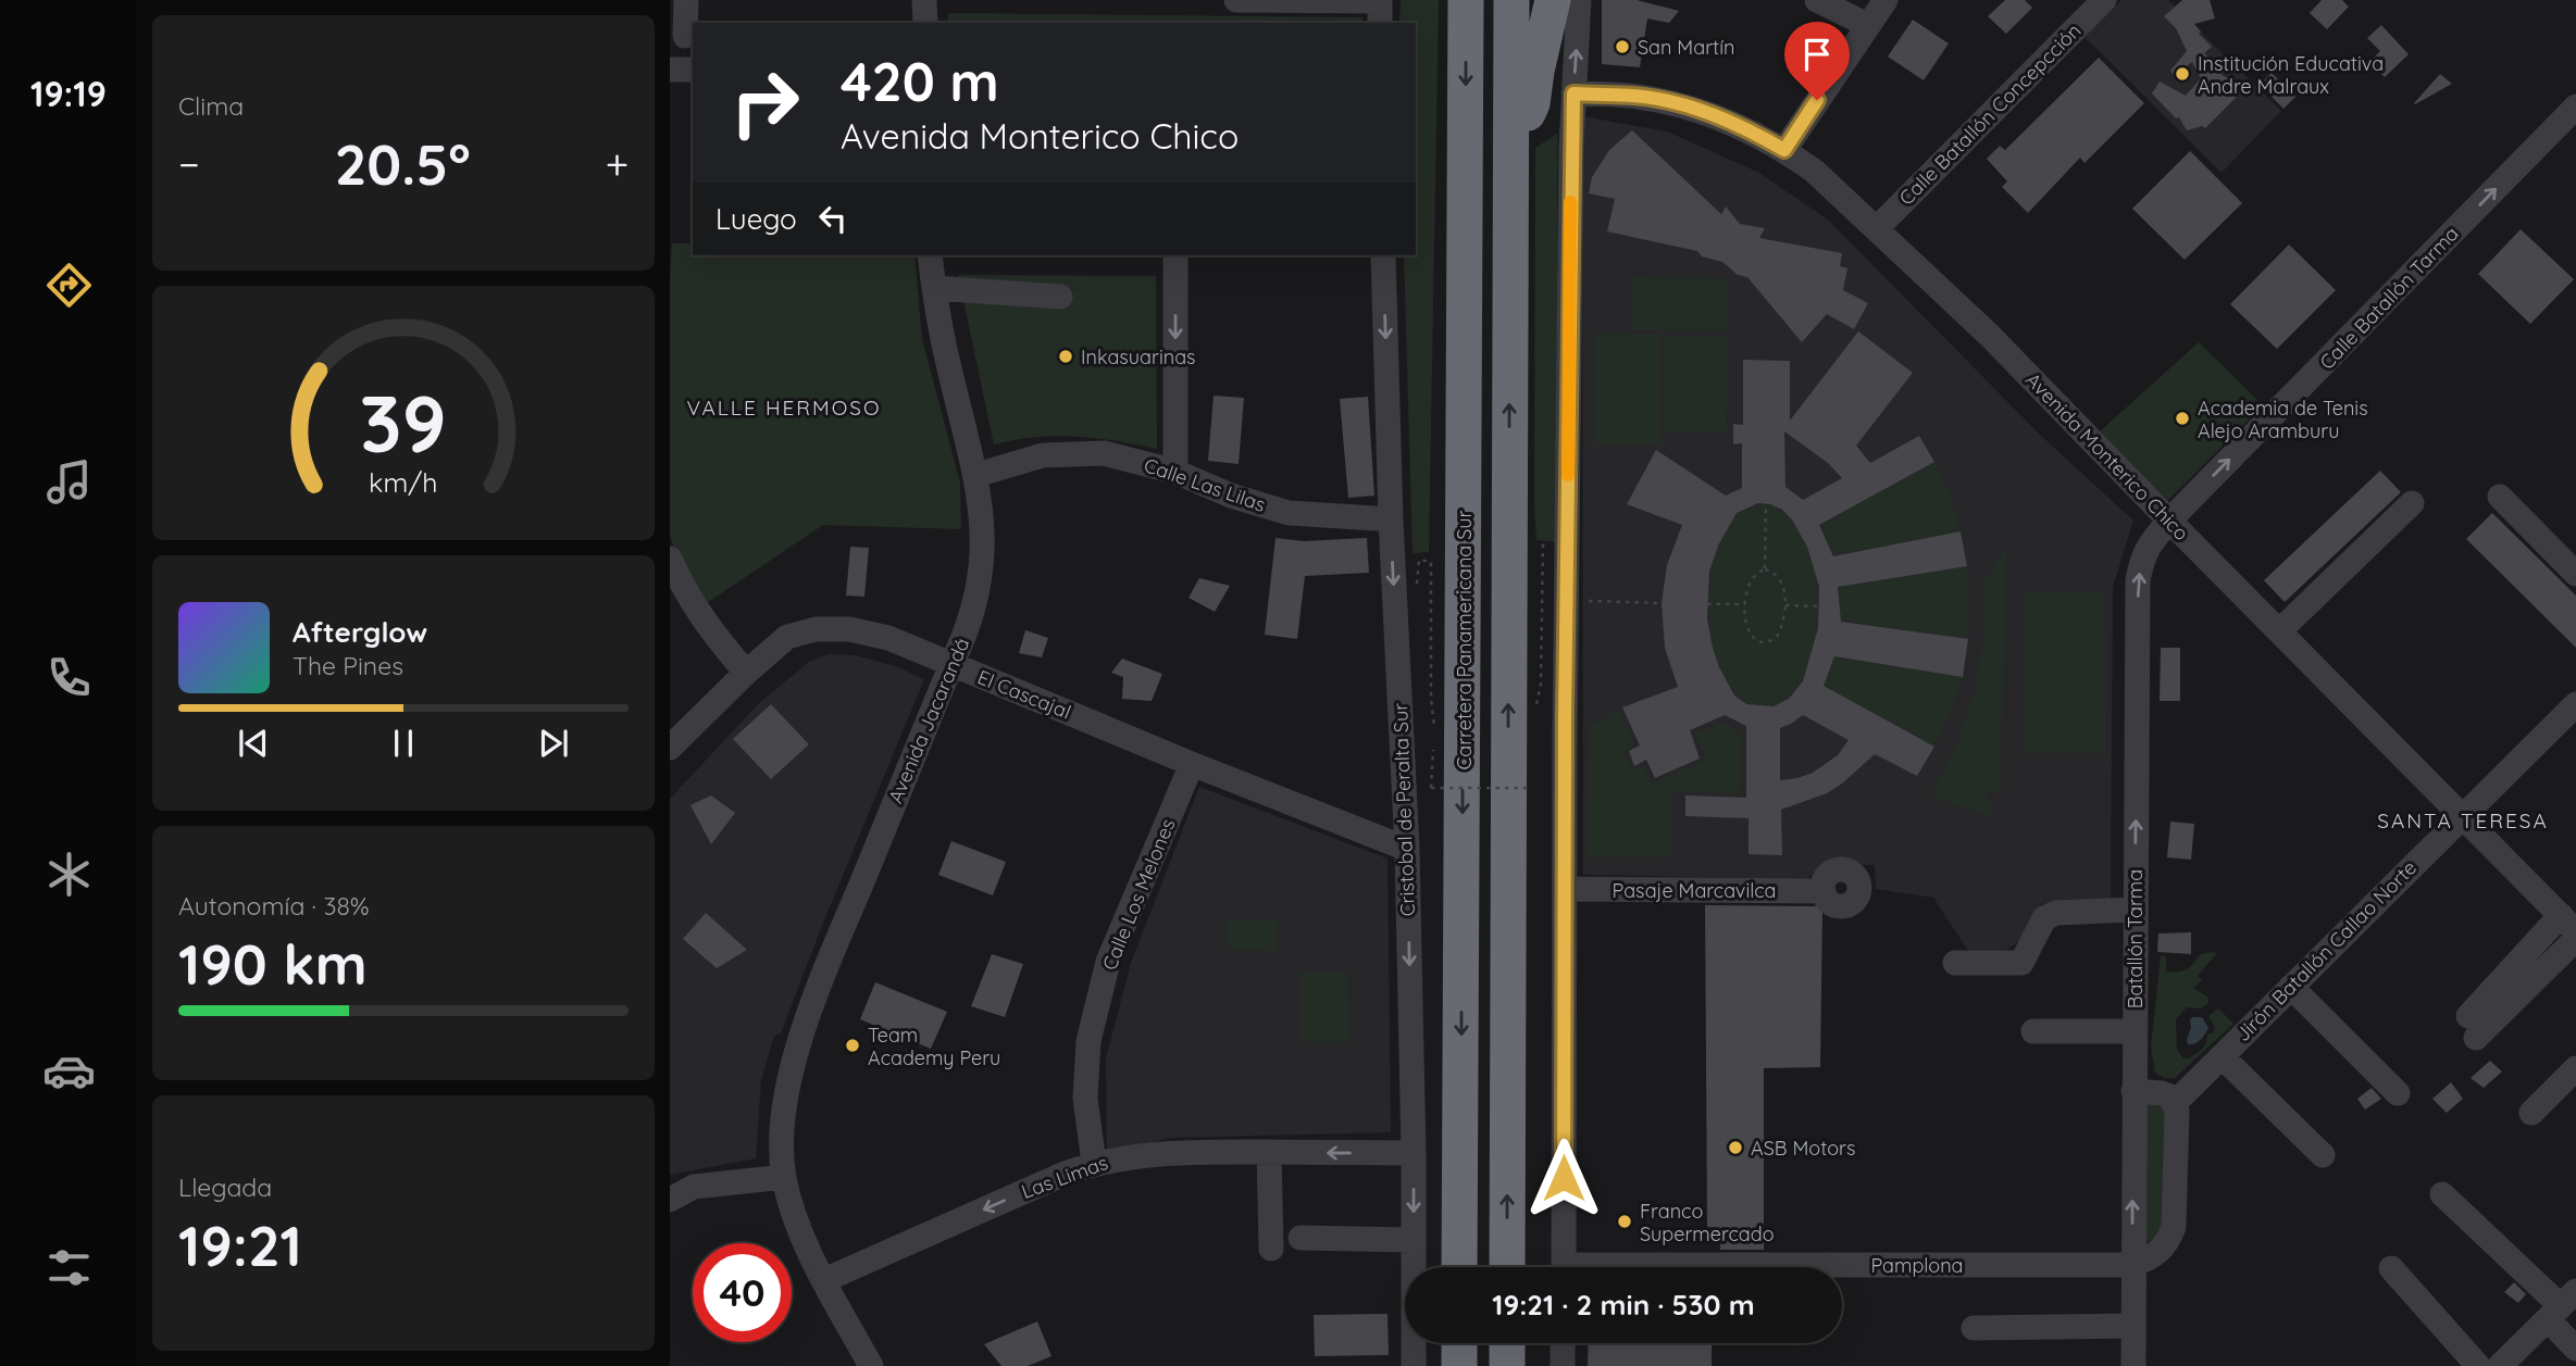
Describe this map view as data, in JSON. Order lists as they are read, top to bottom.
{
  "streets": {
    "highway": ["Carretera Panamericana Sur"],
    "street": [
      "Calle Batallón Concepcción",
      "Calle Batallón Tarma",
      "Avenida Monterico Chico",
      "Calle Las Lilas",
      "El Cascajal",
      "Avenida Jacarandá",
      "Cristobal de Peralta Sur",
      "Pasaje Marcavilca",
      "Calle Los Melones",
      "Batallón Tarma",
      "Jirón Batallón Callao Norte",
      "Las Limas",
      "Pamplona"
    ]
  },
  "crossings": [
    ["Calle Batallón Concepcción", "Avenida Monterico Chico"],
    ["Calle Batallón Tarma", "Avenida Monterico Chico"],
    ["Calle Batallón Tarma", "Batallón Tarma"],
    ["Avenida Monterico Chico", "Batallón Tarma"],
    ["Avenida Monterico Chico", "Jirón Batallón Callao Norte"],
    ["Calle Las Lilas", "Avenida Jacarandá"],
    ["Calle Las Lilas", "Cristobal de Peralta Sur"],
    ["El Cascajal", "Avenida Jacarandá"],
    ["El Cascajal", "Cristobal de Peralta Sur"],
    ["El Cascajal", "Calle Los Melones"],
    ["Avenida Jacarandá", "Las Limas"],
    ["Cristobal de Peralta Sur", "Las Limas"],
    ["Calle Los Melones", "Las Limas"],
    ["Batallón Tarma", "Pamplona"]
  ],
  "one_way": ["Batallón Tarma", "Las Limas"],
  "districts": ["VALLE HERMOSO", "SANTA TERESA"],
  "places": [
    "San Martín",
    "Institución Educativa Andre Malraux",
    "Inkasuarinas",
    "Academia de Tenis Alejo Aramburu",
    "Team Academy Peru",
    "ASB Motors",
    "Franco Supermercado"
  ],
  "page": {
    "tabs": "19:19",
    "tile": [
      "Clima",
      ["Autonomía · 38%", "190 km"],
      ["Llegada", "19:21"]
    ],
    "turn": ["420 m", "Avenida Monterico Chico"],
    "heat": ["−", "20.5°", "+"],
    "then": "Luego",
    "song": ["Afterglow", "The Pines"],
    "limit": "40",
    "trip": "19:21 · 2 min · 530 m",
    "gauge": ["39", "km/h"]
  }
}
